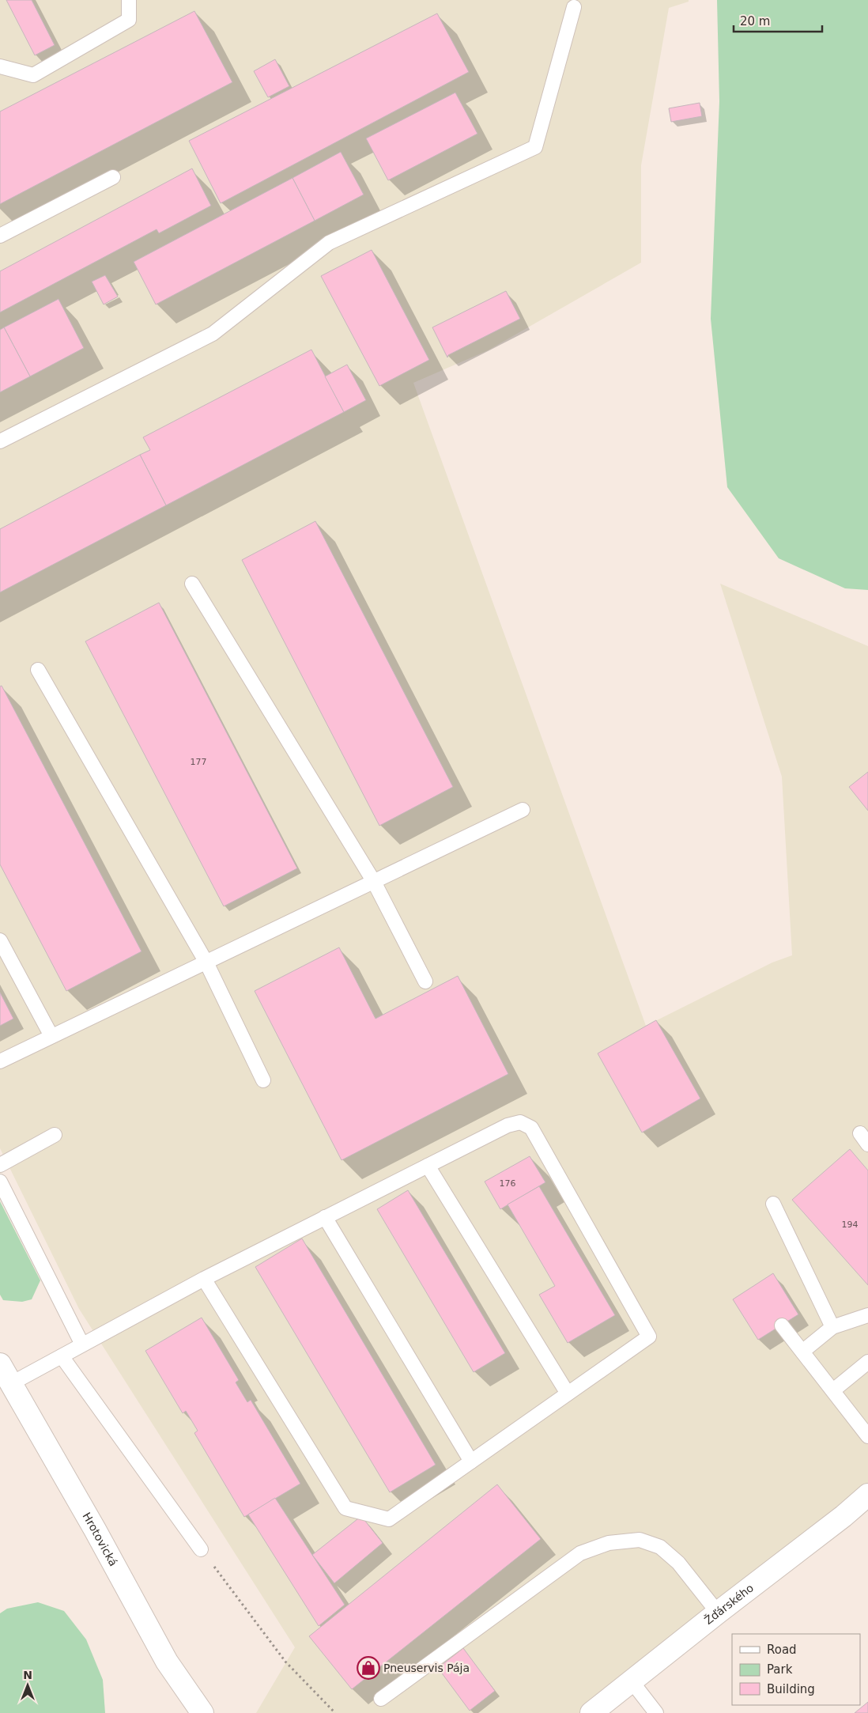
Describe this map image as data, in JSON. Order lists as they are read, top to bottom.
{
  "streets": {
    "main road": ["Hrotovická", "Žďárského"]
  },
  "places": {
    "shop": ["Pneuservis Pája"]
  },
  "house_numbers": ["177", "176", "194"],
  "legend": ["Road", "Park", "Building"],
  "scale_bar": "20 m",
  "north": "top"
}
